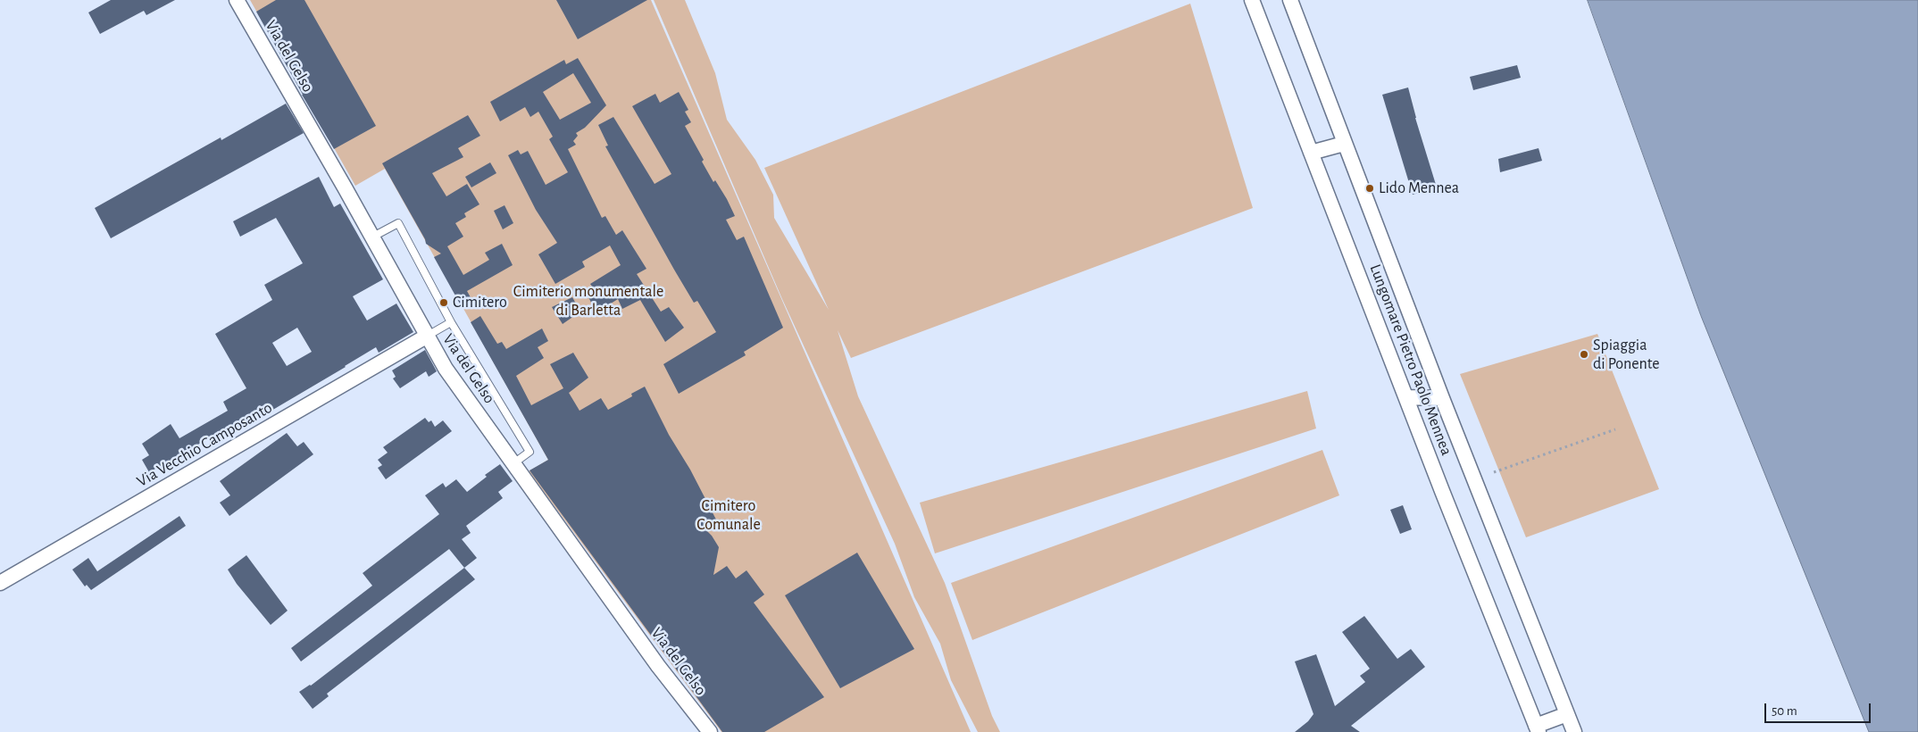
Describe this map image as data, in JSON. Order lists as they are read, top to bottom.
{
  "streets": {
    "street": ["Via del Gelso", "Lungomare Pietro Paolo Mennea", "Via Vecchio Camposanto"]
  },
  "crossings": [
    ["Via del Gelso", "Via Vecchio Camposanto"]
  ],
  "parks": ["Cimiterio monumentale di Barletta", "Cimitero Comunale"],
  "places": ["Lido Mennea", "Cimitero", "Spiaggia di Ponente"],
  "scale_bar": "50 m"
}
